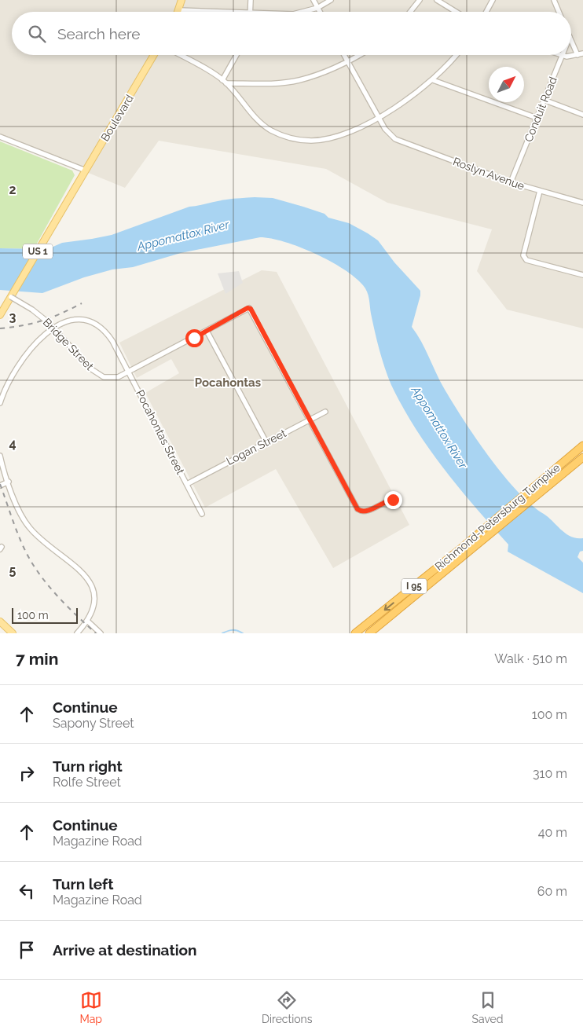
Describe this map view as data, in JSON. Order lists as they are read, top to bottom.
{
  "streets": {
    "highway": ["Richmond-Petersburg Turnpike", "I 95"],
    "main road": ["Boulevard", "US 1"],
    "street": [
      "Conduit Road",
      "Roslyn Avenue",
      "Bridge Street",
      "Pocahontas Street",
      "Logan Street"
    ]
  },
  "crossings": [
    ["Conduit Road", "Roslyn Avenue"],
    ["Boulevard", "US 1"],
    ["Boulevard", "Bridge Street"],
    ["US 1", "Bridge Street"],
    ["Bridge Street", "Pocahontas Street"],
    ["Bridge Street", "Logan Street"],
    ["Pocahontas Street", "Logan Street"]
  ],
  "districts": ["Pocahontas"],
  "water": ["Appomattox River"],
  "scale_bar": "100 m",
  "north": "top right",
  "page": {
    "search": "Search here",
    "scale": "100 m",
    "heading": ["7 min", "Walk · 510 m"],
    "list": [
      ["Continue", "Sapony Street", "100 m"],
      ["Turn right", "Rolfe Street", "310 m"],
      ["Continue", "Magazine Road", "40 m"],
      ["Turn left", "Magazine Road", "60 m"],
      "Arrive at destination"
    ],
    "nav": ["Map", "Directions", "Saved"]
  },
  "grid": {
    "rows": [
      "2",
      "3",
      "4",
      "5"
    ]
  }
}
